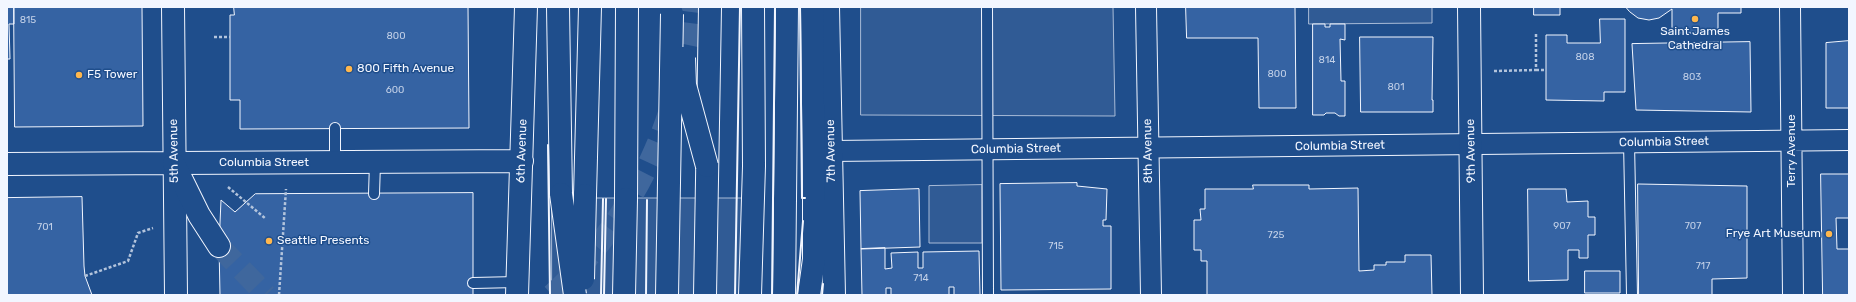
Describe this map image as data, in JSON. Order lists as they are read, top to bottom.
{
  "streets": {
    "main road": [
      "Columbia Street",
      "5th Avenue",
      "6th Avenue",
      "7th Avenue",
      "9th Avenue"
    ],
    "street": ["8th Avenue", "Terry Avenue"]
  },
  "crossings": [
    ["Columbia Street", "5th Avenue"],
    ["Columbia Street", "6th Avenue"],
    ["Columbia Street", "7th Avenue"],
    ["Columbia Street", "8th Avenue"],
    ["Columbia Street", "9th Avenue"],
    ["Columbia Street", "Terry Avenue"]
  ],
  "places": [
    "Saint James Cathedral",
    "800 Fifth Avenue",
    "F5 Tower",
    "Frye Art Museum",
    "Seattle Presents"
  ],
  "house_numbers": [
    "815",
    "800",
    "808",
    "814",
    "800",
    "803",
    "801",
    "600",
    "907",
    "707",
    "701",
    "725",
    "715",
    "717",
    "714"
  ]
}
